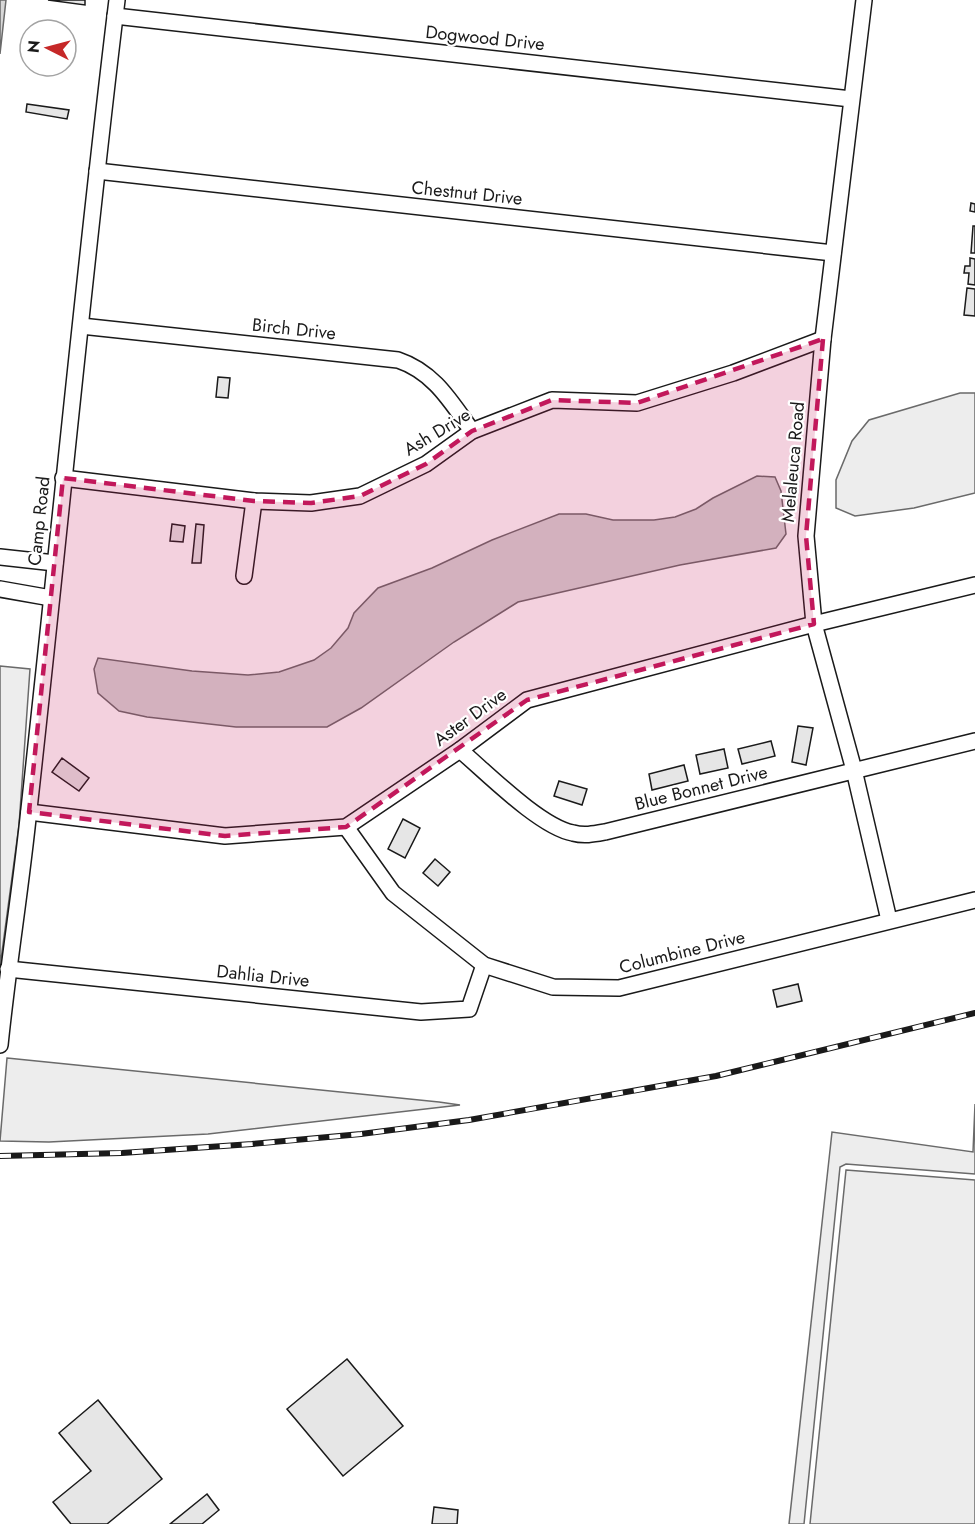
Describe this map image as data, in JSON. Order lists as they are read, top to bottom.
{
  "streets": {
    "street": [
      "Dogwood Drive",
      "Chestnut Drive",
      "Birch Drive",
      "Ash Drive",
      "Melaleuca Road",
      "Camp Road",
      "Aster Drive",
      "Blue Bonnet Drive",
      "Columbine Drive",
      "Dahlia Drive"
    ]
  },
  "crossings": [
    ["Dogwood Drive", "Melaleuca Road"],
    ["Dogwood Drive", "Camp Road"],
    ["Chestnut Drive", "Melaleuca Road"],
    ["Chestnut Drive", "Camp Road"],
    ["Birch Drive", "Ash Drive"],
    ["Birch Drive", "Camp Road"],
    ["Ash Drive", "Melaleuca Road"],
    ["Ash Drive", "Camp Road"],
    ["Melaleuca Road", "Aster Drive"],
    ["Melaleuca Road", "Blue Bonnet Drive"],
    ["Melaleuca Road", "Columbine Drive"],
    ["Camp Road", "Aster Drive"],
    ["Camp Road", "Dahlia Drive"],
    ["Aster Drive", "Blue Bonnet Drive"],
    ["Aster Drive", "Columbine Drive"],
    ["Columbine Drive", "Dahlia Drive"]
  ],
  "north": "left"
}
